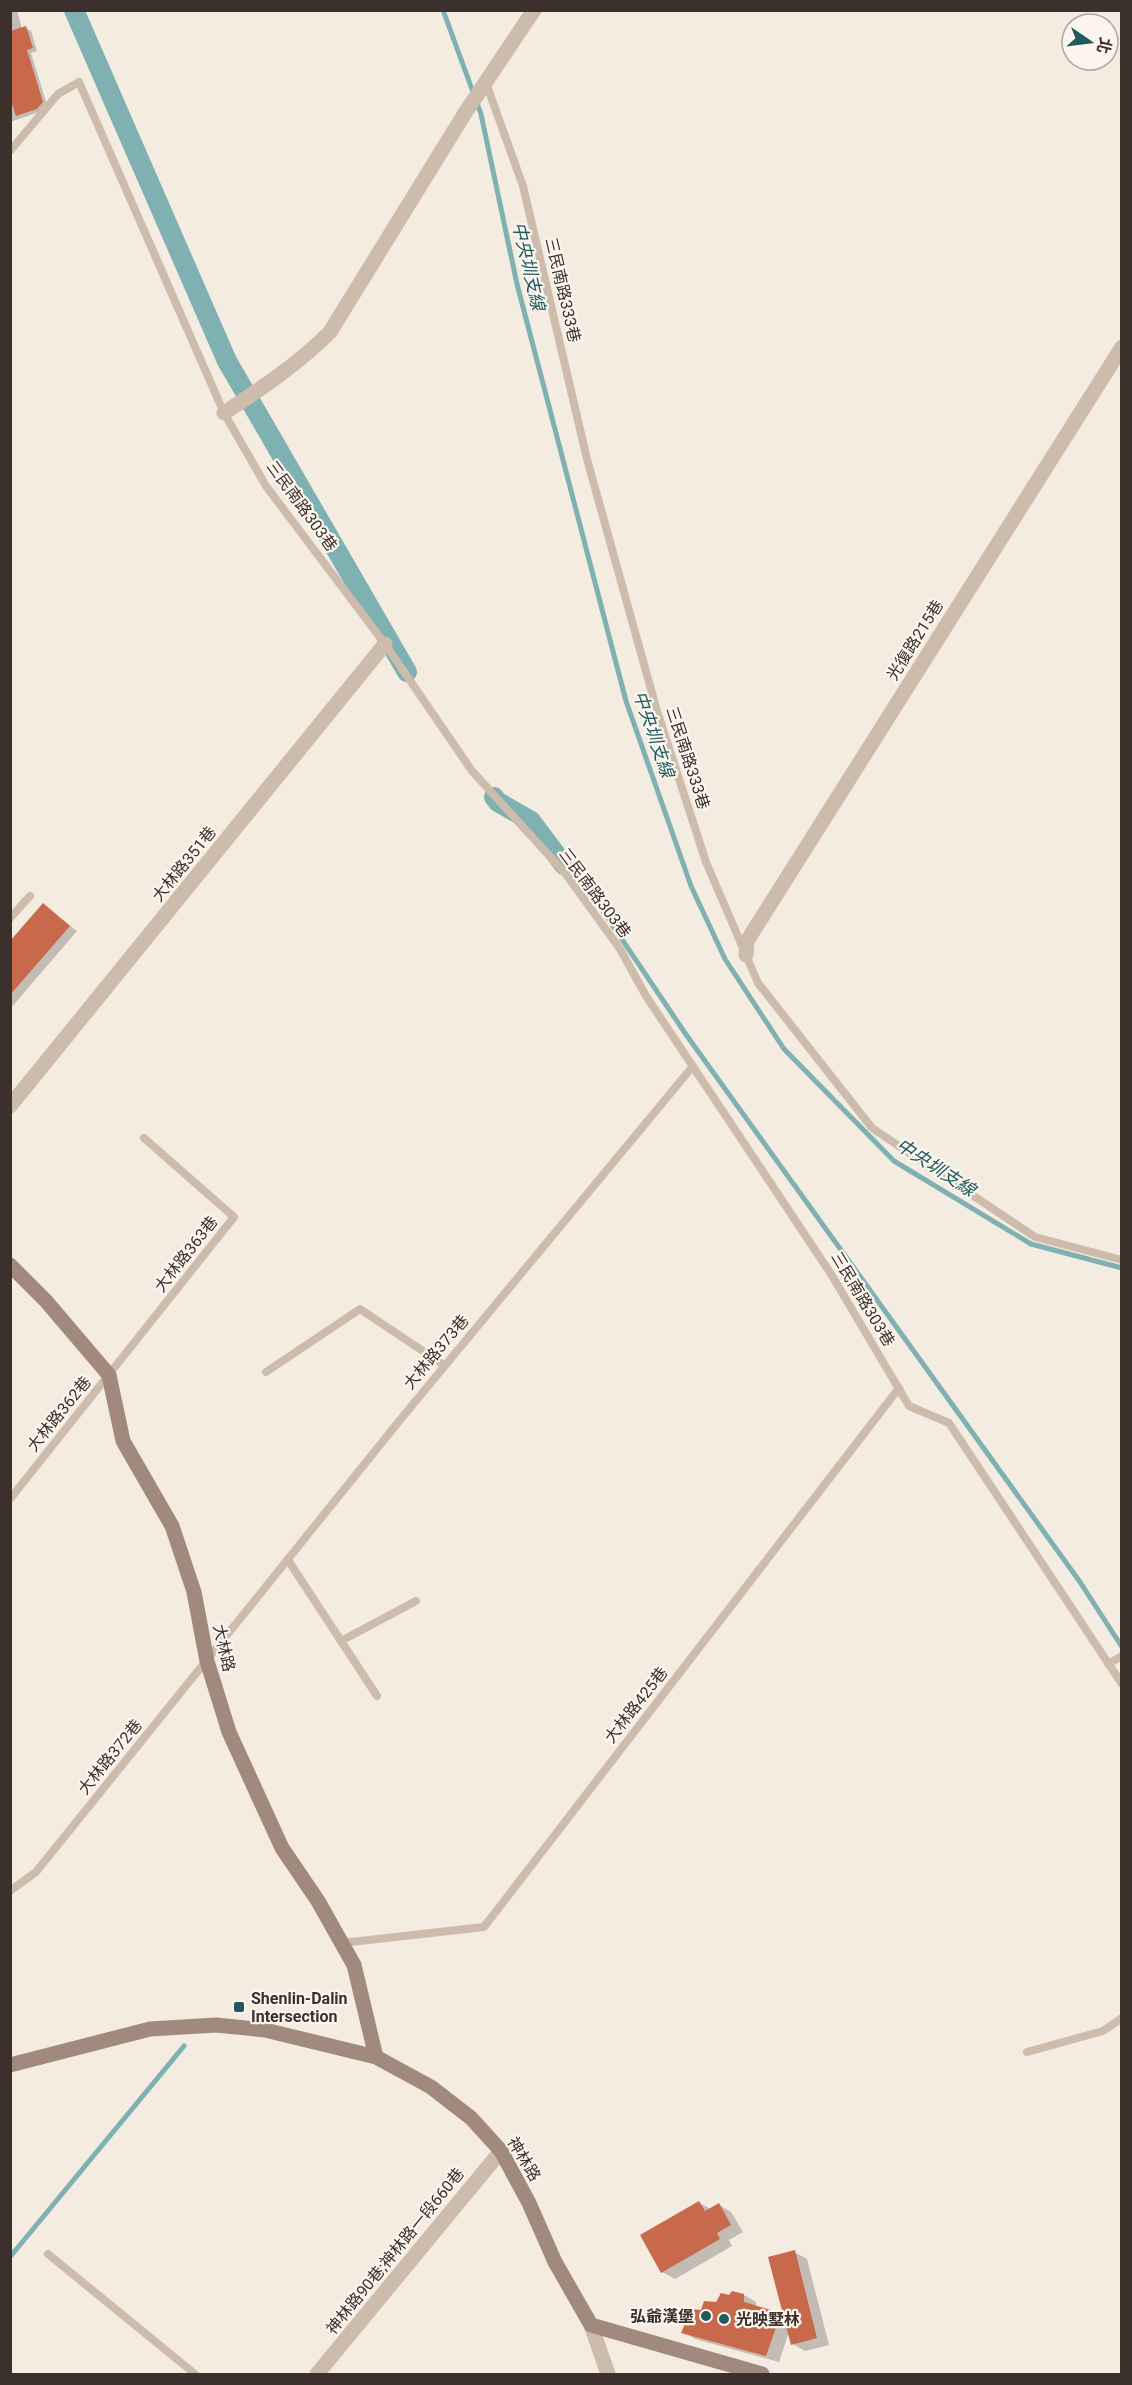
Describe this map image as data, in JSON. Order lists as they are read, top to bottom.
{
  "streets": {
    "street": [
      "光復路215巷",
      "大林路351巷",
      "大林路",
      "神林路",
      "神林路90巷;神林路一段660巷"
    ],
    "lane": [
      "三民南路333巷",
      "三民南路303巷",
      "大林路363巷",
      "大林路373巷",
      "大林路362巷",
      "大林路425巷",
      "大林路372巷"
    ]
  },
  "crossings": [
    ["三民南路333巷", "光復路215巷"],
    ["三民南路303巷", "大林路351巷"],
    ["三民南路303巷", "大林路373巷"],
    ["三民南路303巷", "大林路425巷"],
    ["大林路363巷", "大林路362巷"],
    ["大林路363巷", "大林路"],
    ["大林路373巷", "大林路"],
    ["大林路373巷", "大林路372巷"],
    ["大林路362巷", "大林路"],
    ["大林路", "大林路425巷"],
    ["大林路", "大林路372巷"],
    ["大林路", "神林路"],
    ["神林路", "神林路90巷;神林路一段660巷"]
  ],
  "water": ["中央圳支線"],
  "places": {
    "transit": ["Shenlin-Dalin Intersection"],
    "other": ["弘爺漢堡", "光映墅林"]
  },
  "north": "right"
}
